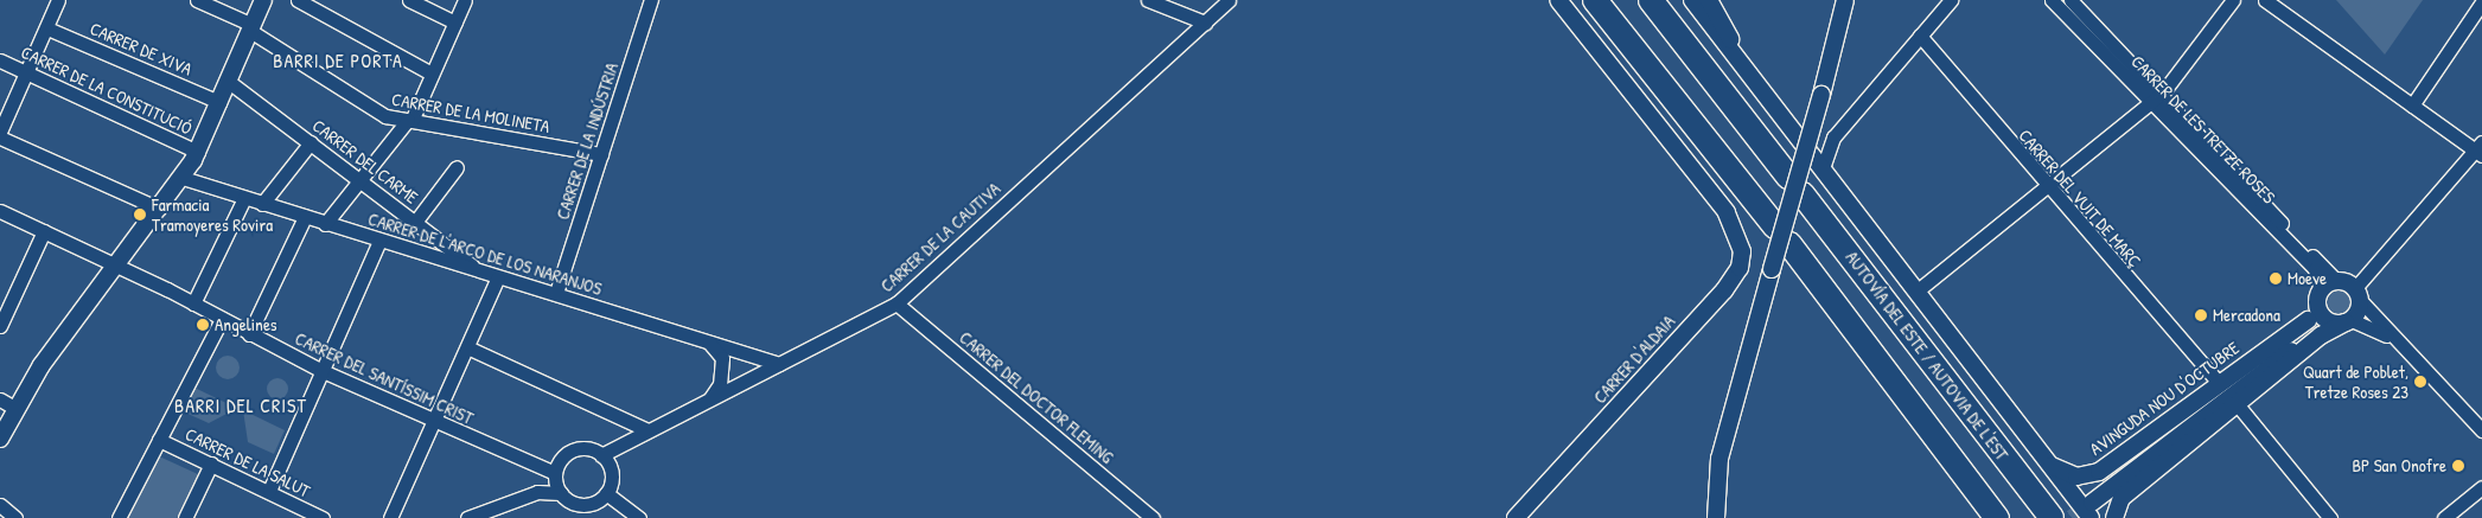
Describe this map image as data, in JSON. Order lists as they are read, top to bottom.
{
  "streets": {
    "highway": ["AUTOVÍA DEL ESTE / AUTOVIA DE L'EST"],
    "street": [
      "CARRER DE XIVA",
      "CARRER DE LA CONSTITUCIÓ",
      "CARRER DE LA MOLINETA",
      "CARRER DE LES TRETZE ROSES",
      "CARRER DE LA INDÚSTRIA",
      "CARRER DEL CARME",
      "CARRER DEL VUIT DE MARÇ",
      "CARRER DE LA CAUTIVA",
      "CARRER DE L'ARCO DE LOS NARANJOS",
      "CARRER D'ALDAIA",
      "CARRER DEL SANTÍSSIM CRIST",
      "CARRER DEL DOCTOR FLEMING",
      "AVINGUDA NOU D'OCTUBRE",
      "CARRER DE LA SALUT"
    ]
  },
  "crossings": [
    ["CARRER DE LA MOLINETA", "CARRER DE LA INDÚSTRIA"],
    ["CARRER DE LES TRETZE ROSES", "AVINGUDA NOU D'OCTUBRE"],
    ["CARRER DE LA INDÚSTRIA", "CARRER DE L'ARCO DE LOS NARANJOS"],
    ["CARRER DEL CARME", "CARRER DE L'ARCO DE LOS NARANJOS"],
    ["CARRER DEL VUIT DE MARÇ", "AVINGUDA NOU D'OCTUBRE"],
    ["CARRER DE LA CAUTIVA", "CARRER DE L'ARCO DE LOS NARANJOS"],
    ["CARRER DE LA CAUTIVA", "CARRER DEL SANTÍSSIM CRIST"],
    ["CARRER DE LA CAUTIVA", "CARRER DEL DOCTOR FLEMING"]
  ],
  "districts": ["BARRI DE PORTA", "BARRI DEL CRIST"],
  "places": [
    "Farmacia Tramoyeres Rovira",
    "Moeve",
    "Mercadona",
    "Angelines",
    "Quart de Poblet, Tretze Roses 23",
    "BP San Onofre"
  ]
}
